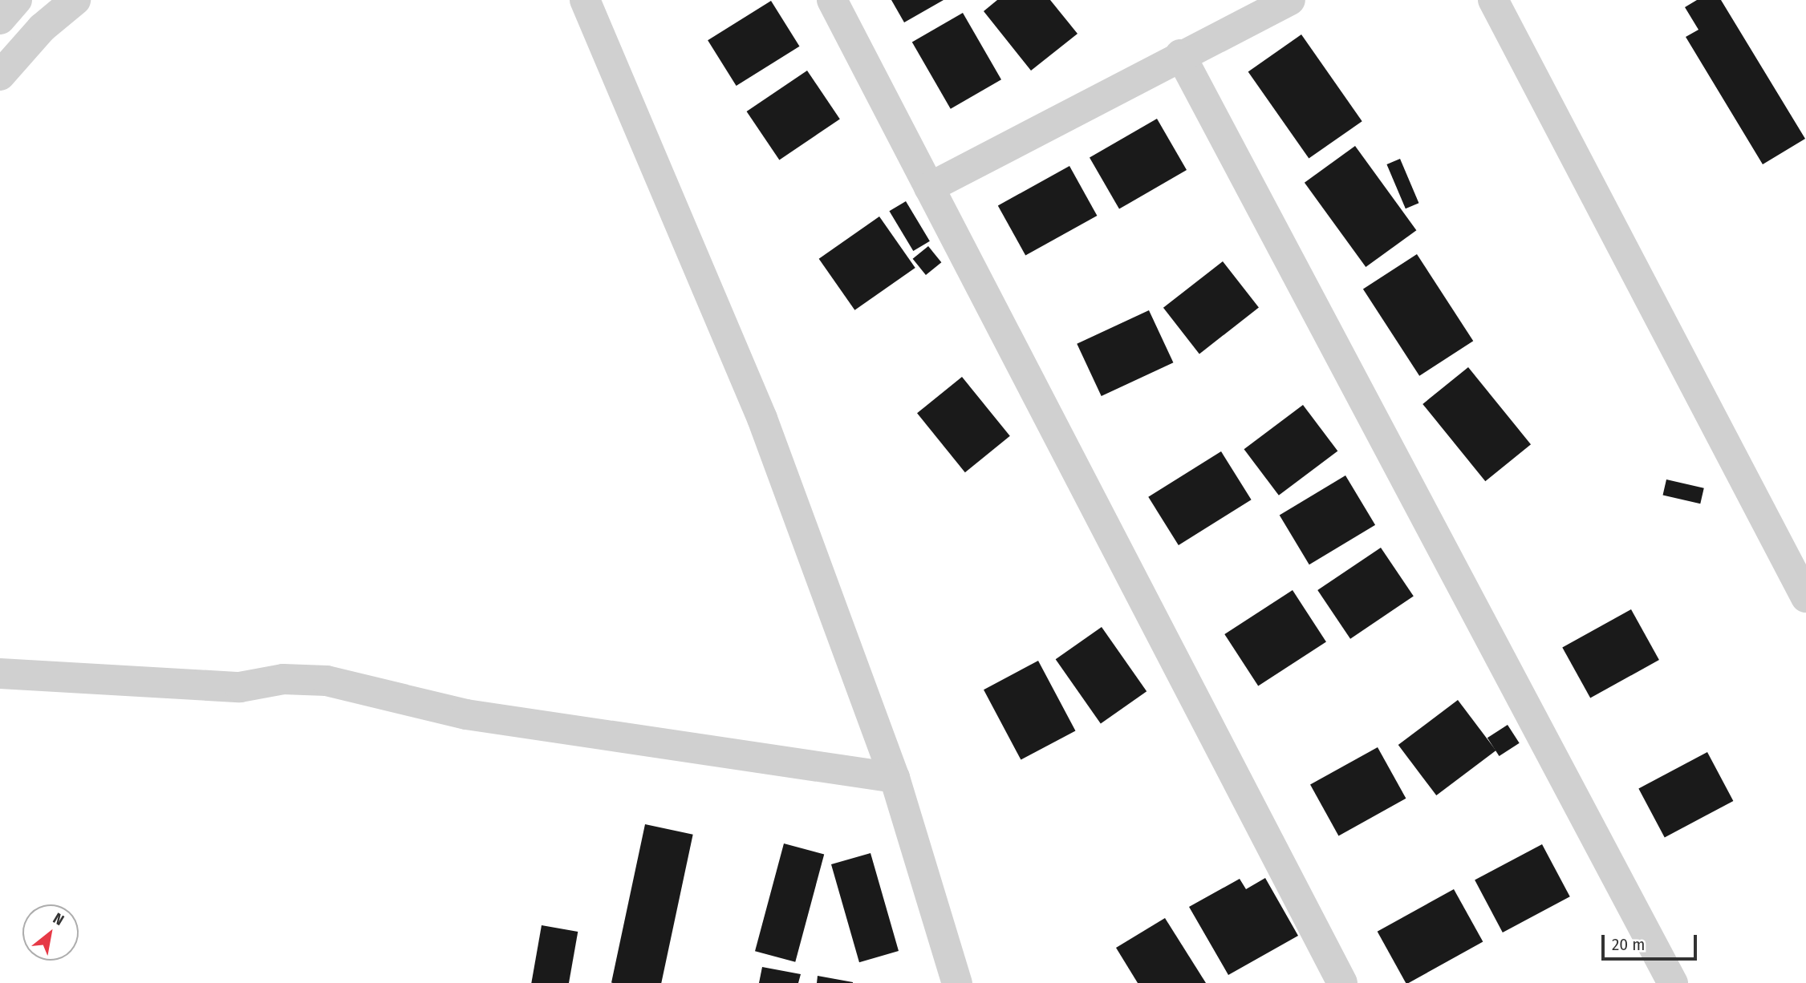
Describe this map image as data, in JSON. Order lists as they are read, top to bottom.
{
  "scale_bar": "20 m",
  "north": "top right"
}
